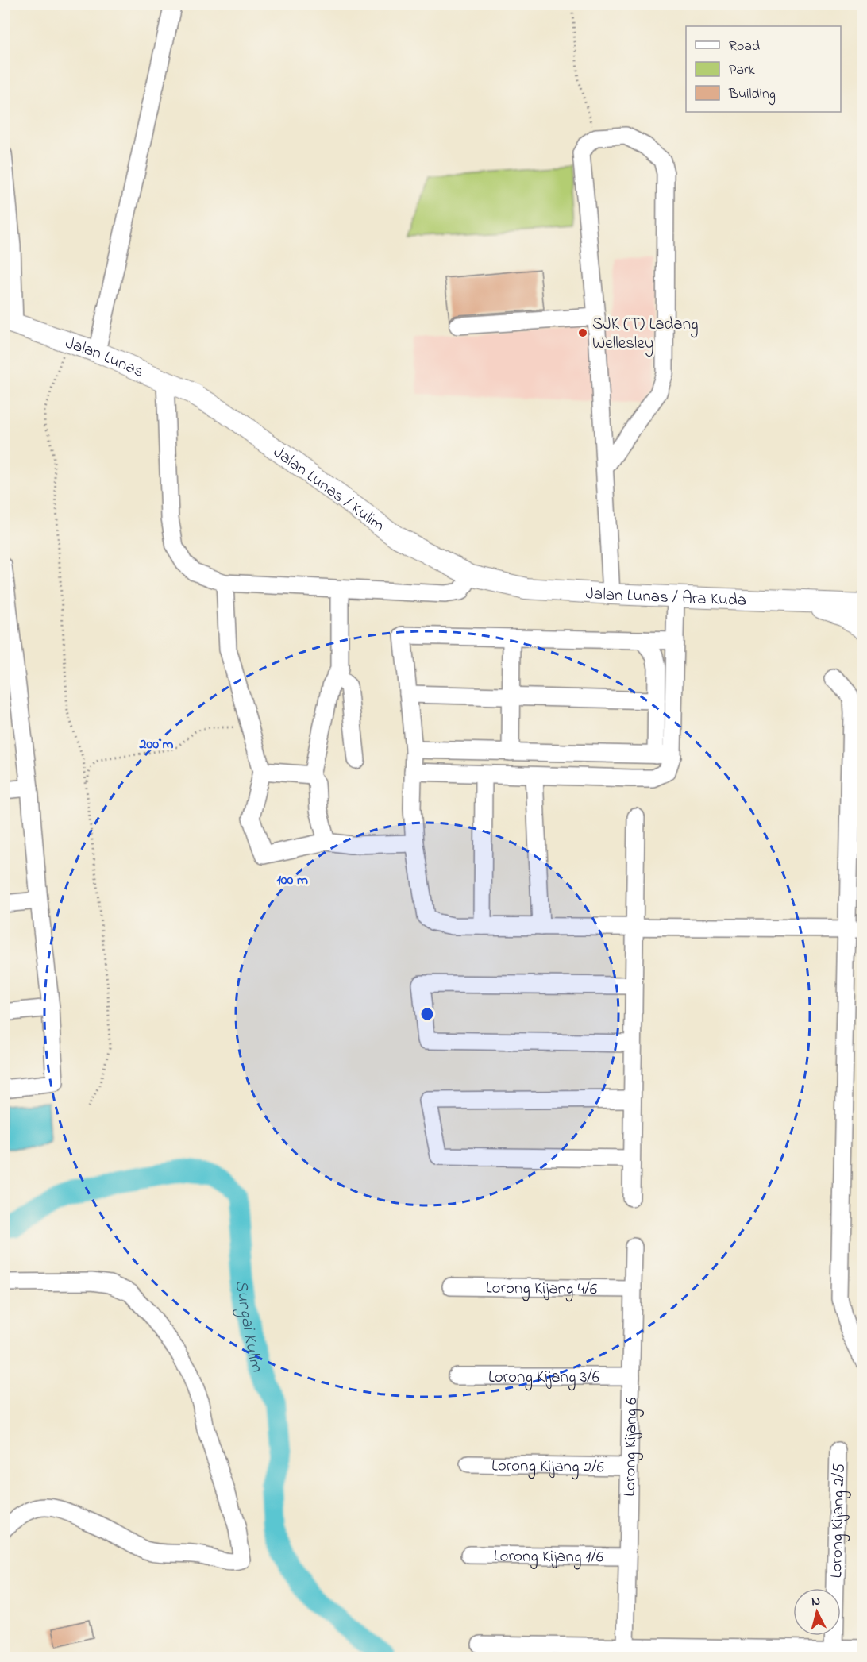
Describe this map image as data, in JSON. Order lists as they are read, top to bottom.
{
  "streets": {
    "main road": ["Jalan Lunas", "Jalan Lunas / Kulim", "Jalan Lunas / Ara Kuda"],
    "street": [
      "Lorong Kijang 4/6",
      "Lorong Kijang 3/6",
      "Lorong Kijang 6",
      "Lorong Kijang 2/6",
      "Lorong Kijang 2/5",
      "Lorong Kijang 1/6"
    ]
  },
  "crossings": [
    ["Jalan Lunas", "Jalan Lunas / Kulim"],
    ["Jalan Lunas / Kulim", "Jalan Lunas / Ara Kuda"],
    ["Lorong Kijang 4/6", "Lorong Kijang 6"],
    ["Lorong Kijang 3/6", "Lorong Kijang 6"],
    ["Lorong Kijang 6", "Lorong Kijang 2/6"],
    ["Lorong Kijang 6", "Lorong Kijang 1/6"]
  ],
  "water": ["Sungai Kulim"],
  "places": ["SJK (T) Ladang Wellesley"],
  "legend": ["Road", "Park", "Building"],
  "north": "top",
  "rings": ["200 m", "100 m"]
}
